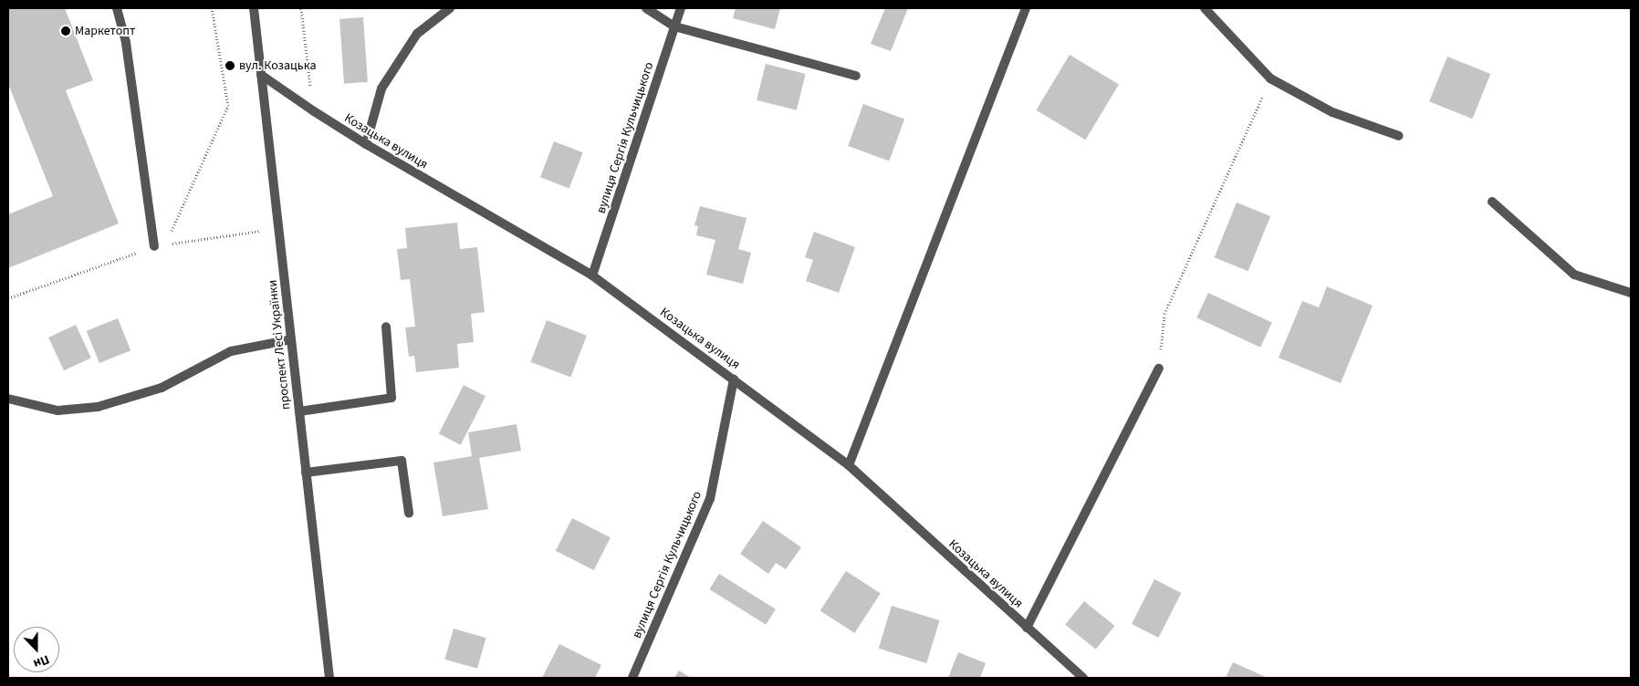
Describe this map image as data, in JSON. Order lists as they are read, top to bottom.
{
  "streets": {
    "street": ["вулиця Сергія Кульчицького", "Козацька вулиця", "проспект Лесі Українки"]
  },
  "crossings": [
    ["вулиця Сергія Кульчицького", "Козацька вулиця"],
    ["Козацька вулиця", "проспект Лесі Українки"]
  ],
  "places": ["Маркетопт", "вул. Козацька"],
  "north": "bottom"
}
